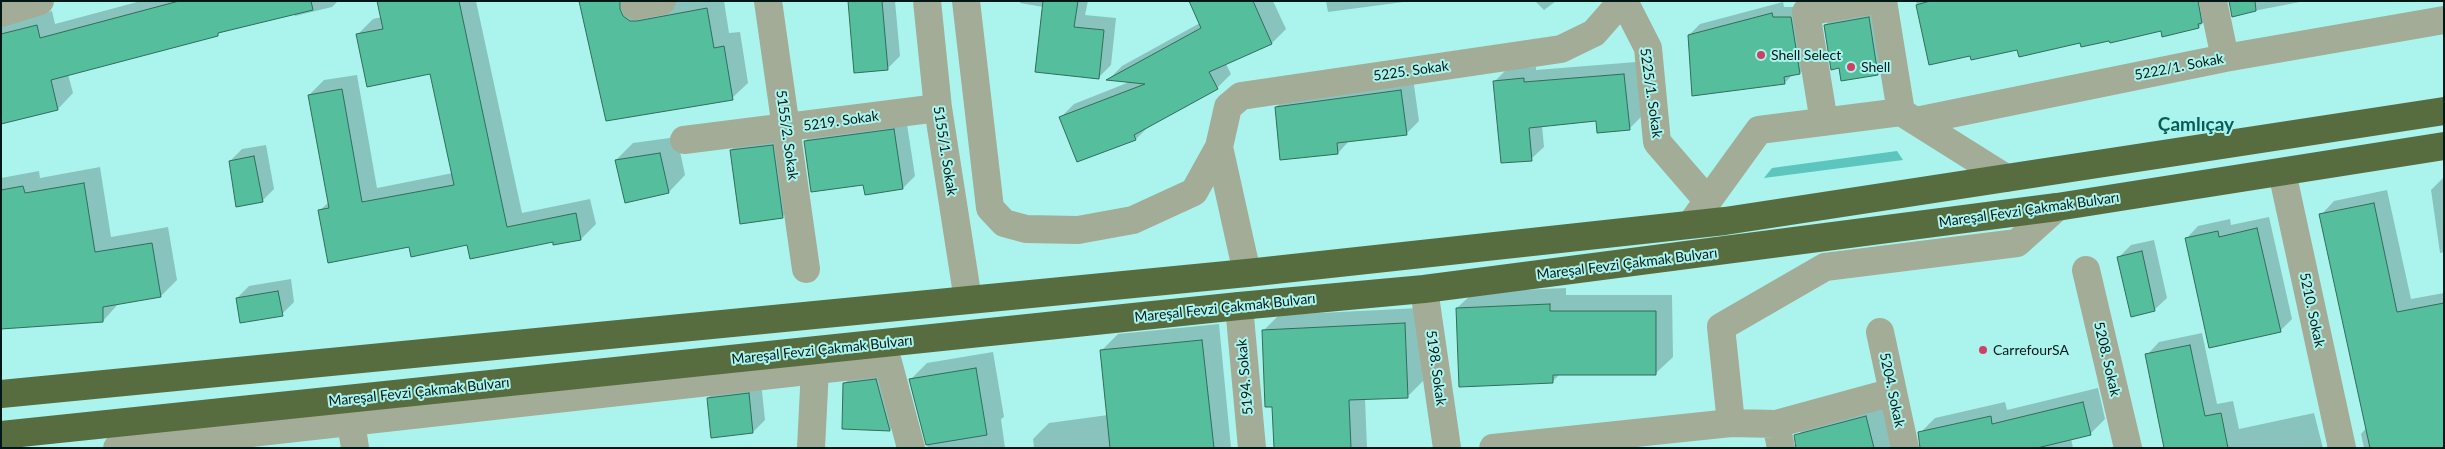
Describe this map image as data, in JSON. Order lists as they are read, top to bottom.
{
  "streets": {
    "highway": ["Mareşal Fevzi Çakmak Bulvarı"],
    "street": [
      "5222/1. Sokak",
      "5225. Sokak",
      "5225/1. Sokak",
      "5219. Sokak",
      "5155/2. Sokak",
      "5155/1. Sokak",
      "5210. Sokak",
      "5208. Sokak",
      "5198. Sokak",
      "5194. Sokak",
      "5204. Sokak"
    ]
  },
  "crossings": [
    ["5222/1. Sokak", "5225/1. Sokak"],
    ["5225. Sokak", "5225/1. Sokak"],
    ["5219. Sokak", "5155/2. Sokak"],
    ["5219. Sokak", "5155/1. Sokak"],
    ["Mareşal Fevzi Çakmak Bulvarı", "5210. Sokak"],
    ["Mareşal Fevzi Çakmak Bulvarı", "5198. Sokak"],
    ["Mareşal Fevzi Çakmak Bulvarı", "5194. Sokak"]
  ],
  "districts": ["Çamlıçay"],
  "places": ["Shell Select", "Shell", "CarrefourSA"]
}
